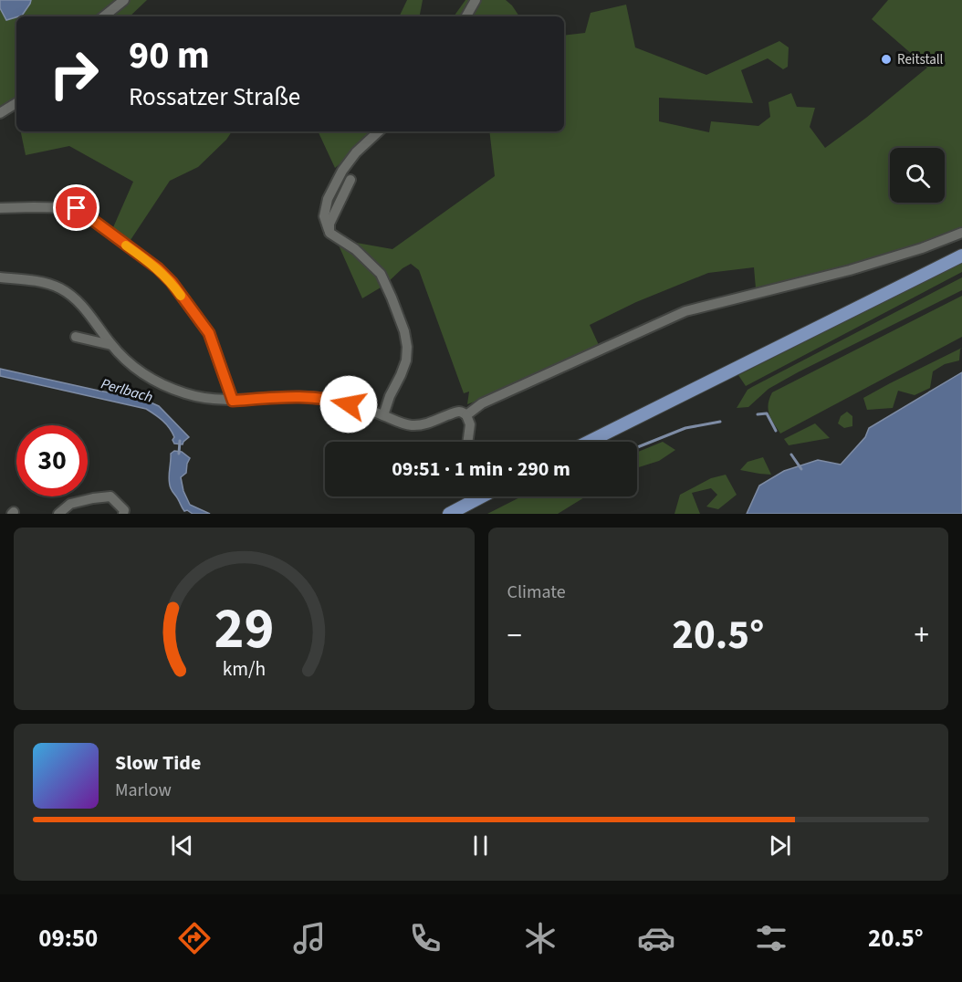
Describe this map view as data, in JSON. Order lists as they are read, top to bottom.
{
  "water": ["Perlbach"],
  "places": ["Reitstall"],
  "page": {
    "turn": ["90 m", "Rossatzer Straße"],
    "limit": "30",
    "trip": "09:51 · 1 min · 290 m",
    "tile": "Climate",
    "heat": ["−", "20.5°", "+"],
    "song": ["Slow Tide", "Marlow"],
    "tabs": ["09:50", "20.5°"],
    "gauge": ["29", "km/h"]
  }
}
